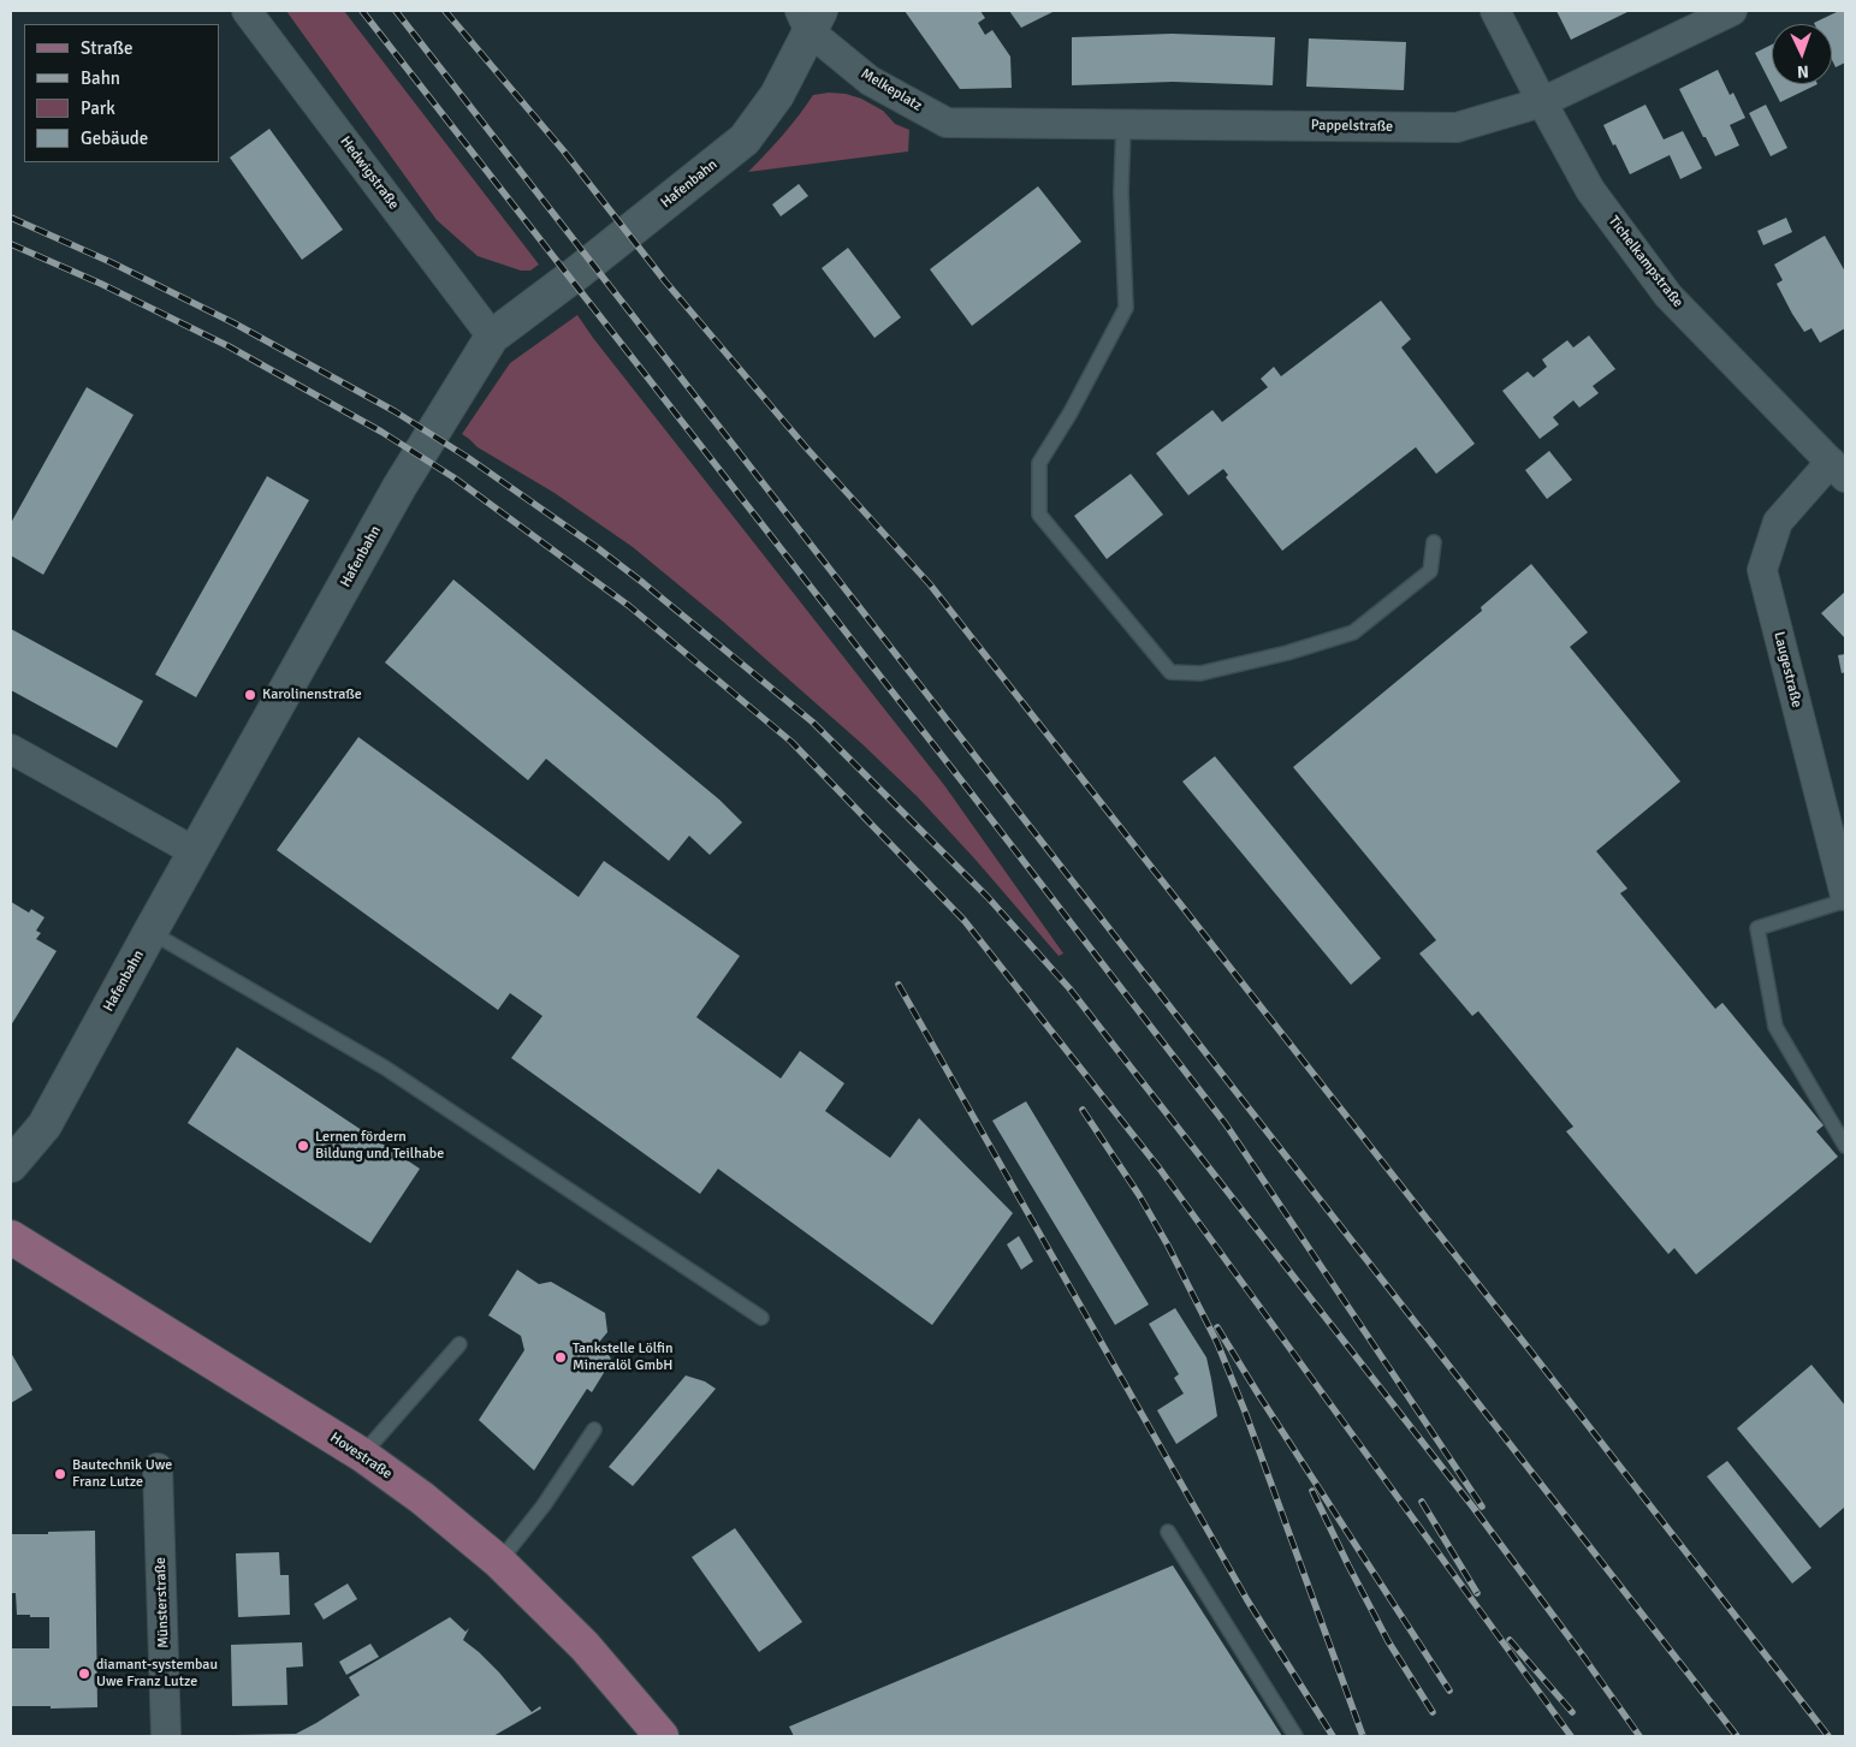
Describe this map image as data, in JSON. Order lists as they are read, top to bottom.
{
  "streets": {
    "main road": ["Hovestraße"],
    "street": [
      "Melkeplatz",
      "Pappelstraße",
      "Hedwigstraße",
      "Hafenbahn",
      "Tichelkampstraße",
      "Laugestraße",
      "Münsterstraße"
    ]
  },
  "crossings": [
    ["Melkeplatz", "Pappelstraße"],
    ["Melkeplatz", "Hafenbahn"],
    ["Pappelstraße", "Tichelkampstraße"],
    ["Hedwigstraße", "Hafenbahn"],
    ["Tichelkampstraße", "Laugestraße"]
  ],
  "places": [
    "Karolinenstraße",
    "Lernen fördern Bildung und Teilhabe",
    "Tankstelle Lölfin Mineralöl GmbH",
    "Bautechnik Uwe Franz Lutze",
    "diamant-systembau Uwe Franz Lutze"
  ],
  "legend": [
    "Straße",
    "Bahn",
    "Park",
    "Gebäude"
  ],
  "north": "bottom"
}
